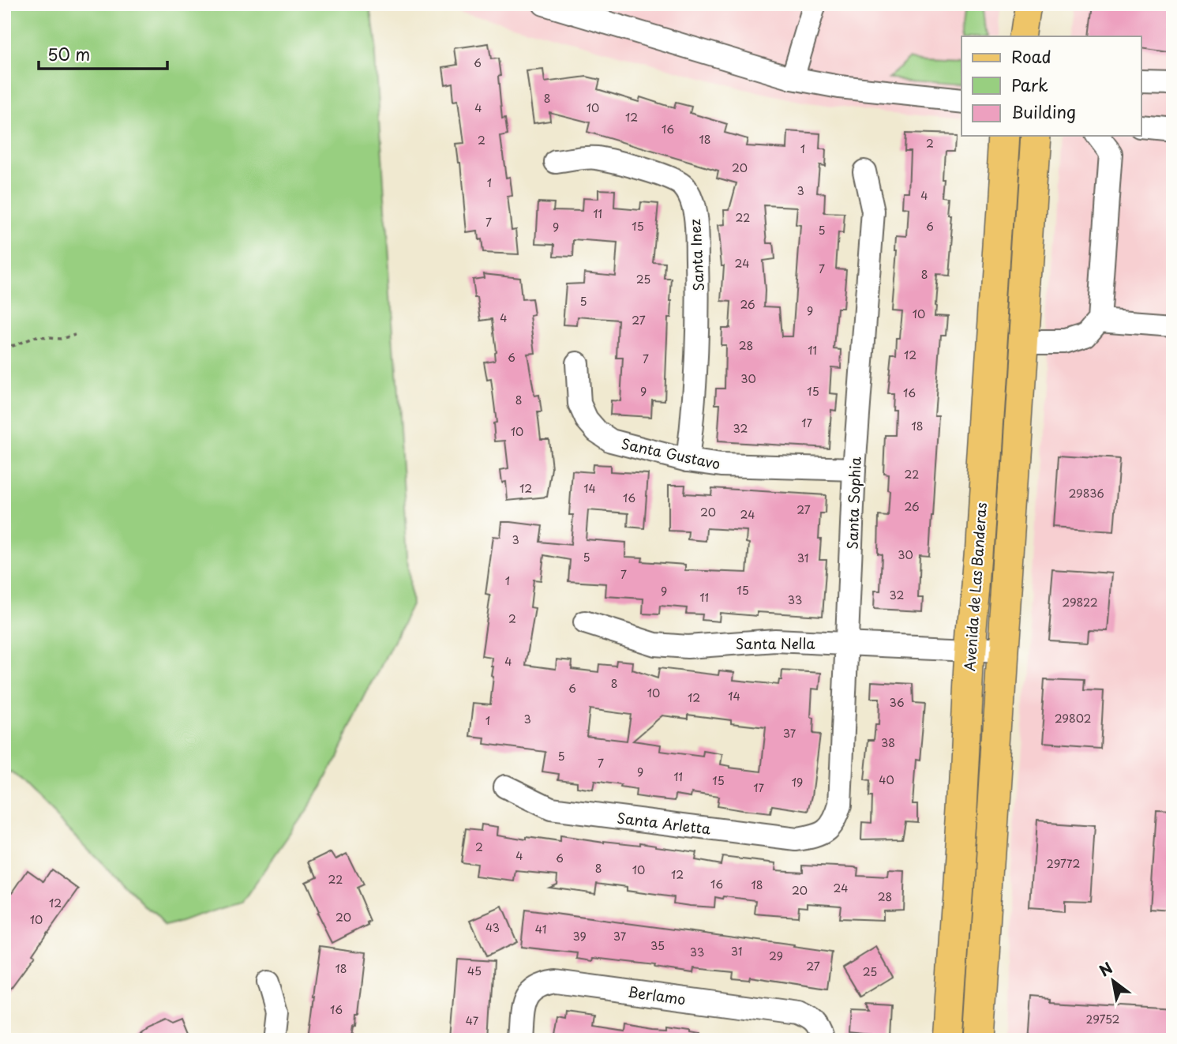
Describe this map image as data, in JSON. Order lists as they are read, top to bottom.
{
  "streets": {
    "main road": ["Avenida de Las Banderas"],
    "street": [
      "Santa Inez",
      "Santa Gustavo",
      "Santa Sophia",
      "Santa Nella",
      "Santa Arletta",
      "Berlamo"
    ]
  },
  "crossings": [
    ["Santa Inez", "Santa Gustavo"],
    ["Santa Gustavo", "Santa Sophia"],
    ["Santa Sophia", "Santa Nella"],
    ["Santa Sophia", "Santa Arletta"],
    ["Avenida de Las Banderas", "Santa Nella"]
  ],
  "house_numbers": [
    "6",
    "8",
    "4",
    "10",
    "12",
    "16",
    "18",
    "2",
    "2",
    "1",
    "20",
    "1",
    "3",
    "4",
    "11",
    "22",
    "7",
    "15",
    "6",
    "9",
    "5",
    "24",
    "7",
    "8",
    "25",
    "5",
    "26",
    "9",
    "10",
    "4",
    "27",
    "28",
    "11",
    "12",
    "6",
    "7",
    "30",
    "9",
    "15",
    "16",
    "8",
    "17",
    "18",
    "32",
    "10",
    "22",
    "12",
    "14",
    "29836",
    "16",
    "26",
    "27",
    "20",
    "24",
    "3",
    "30",
    "5",
    "31",
    "7",
    "1",
    "15",
    "9",
    "32",
    "11",
    "33",
    "29822",
    "2",
    "4",
    "8",
    "6",
    "10",
    "14",
    "12",
    "36",
    "29802",
    "3",
    "1",
    "37",
    "38",
    "5",
    "7",
    "9",
    "11",
    "40",
    "15",
    "19",
    "17",
    "2",
    "4",
    "6",
    "29772",
    "8",
    "10",
    "12",
    "22",
    "16",
    "18",
    "24",
    "20",
    "28",
    "12",
    "20",
    "10",
    "43",
    "41",
    "39",
    "37",
    "35",
    "31",
    "33",
    "29",
    "27",
    "18",
    "45",
    "25",
    "16",
    "29752",
    "47"
  ],
  "legend": ["Road", "Park", "Building"],
  "scale_bar": "50 m",
  "north": "top left"
}
